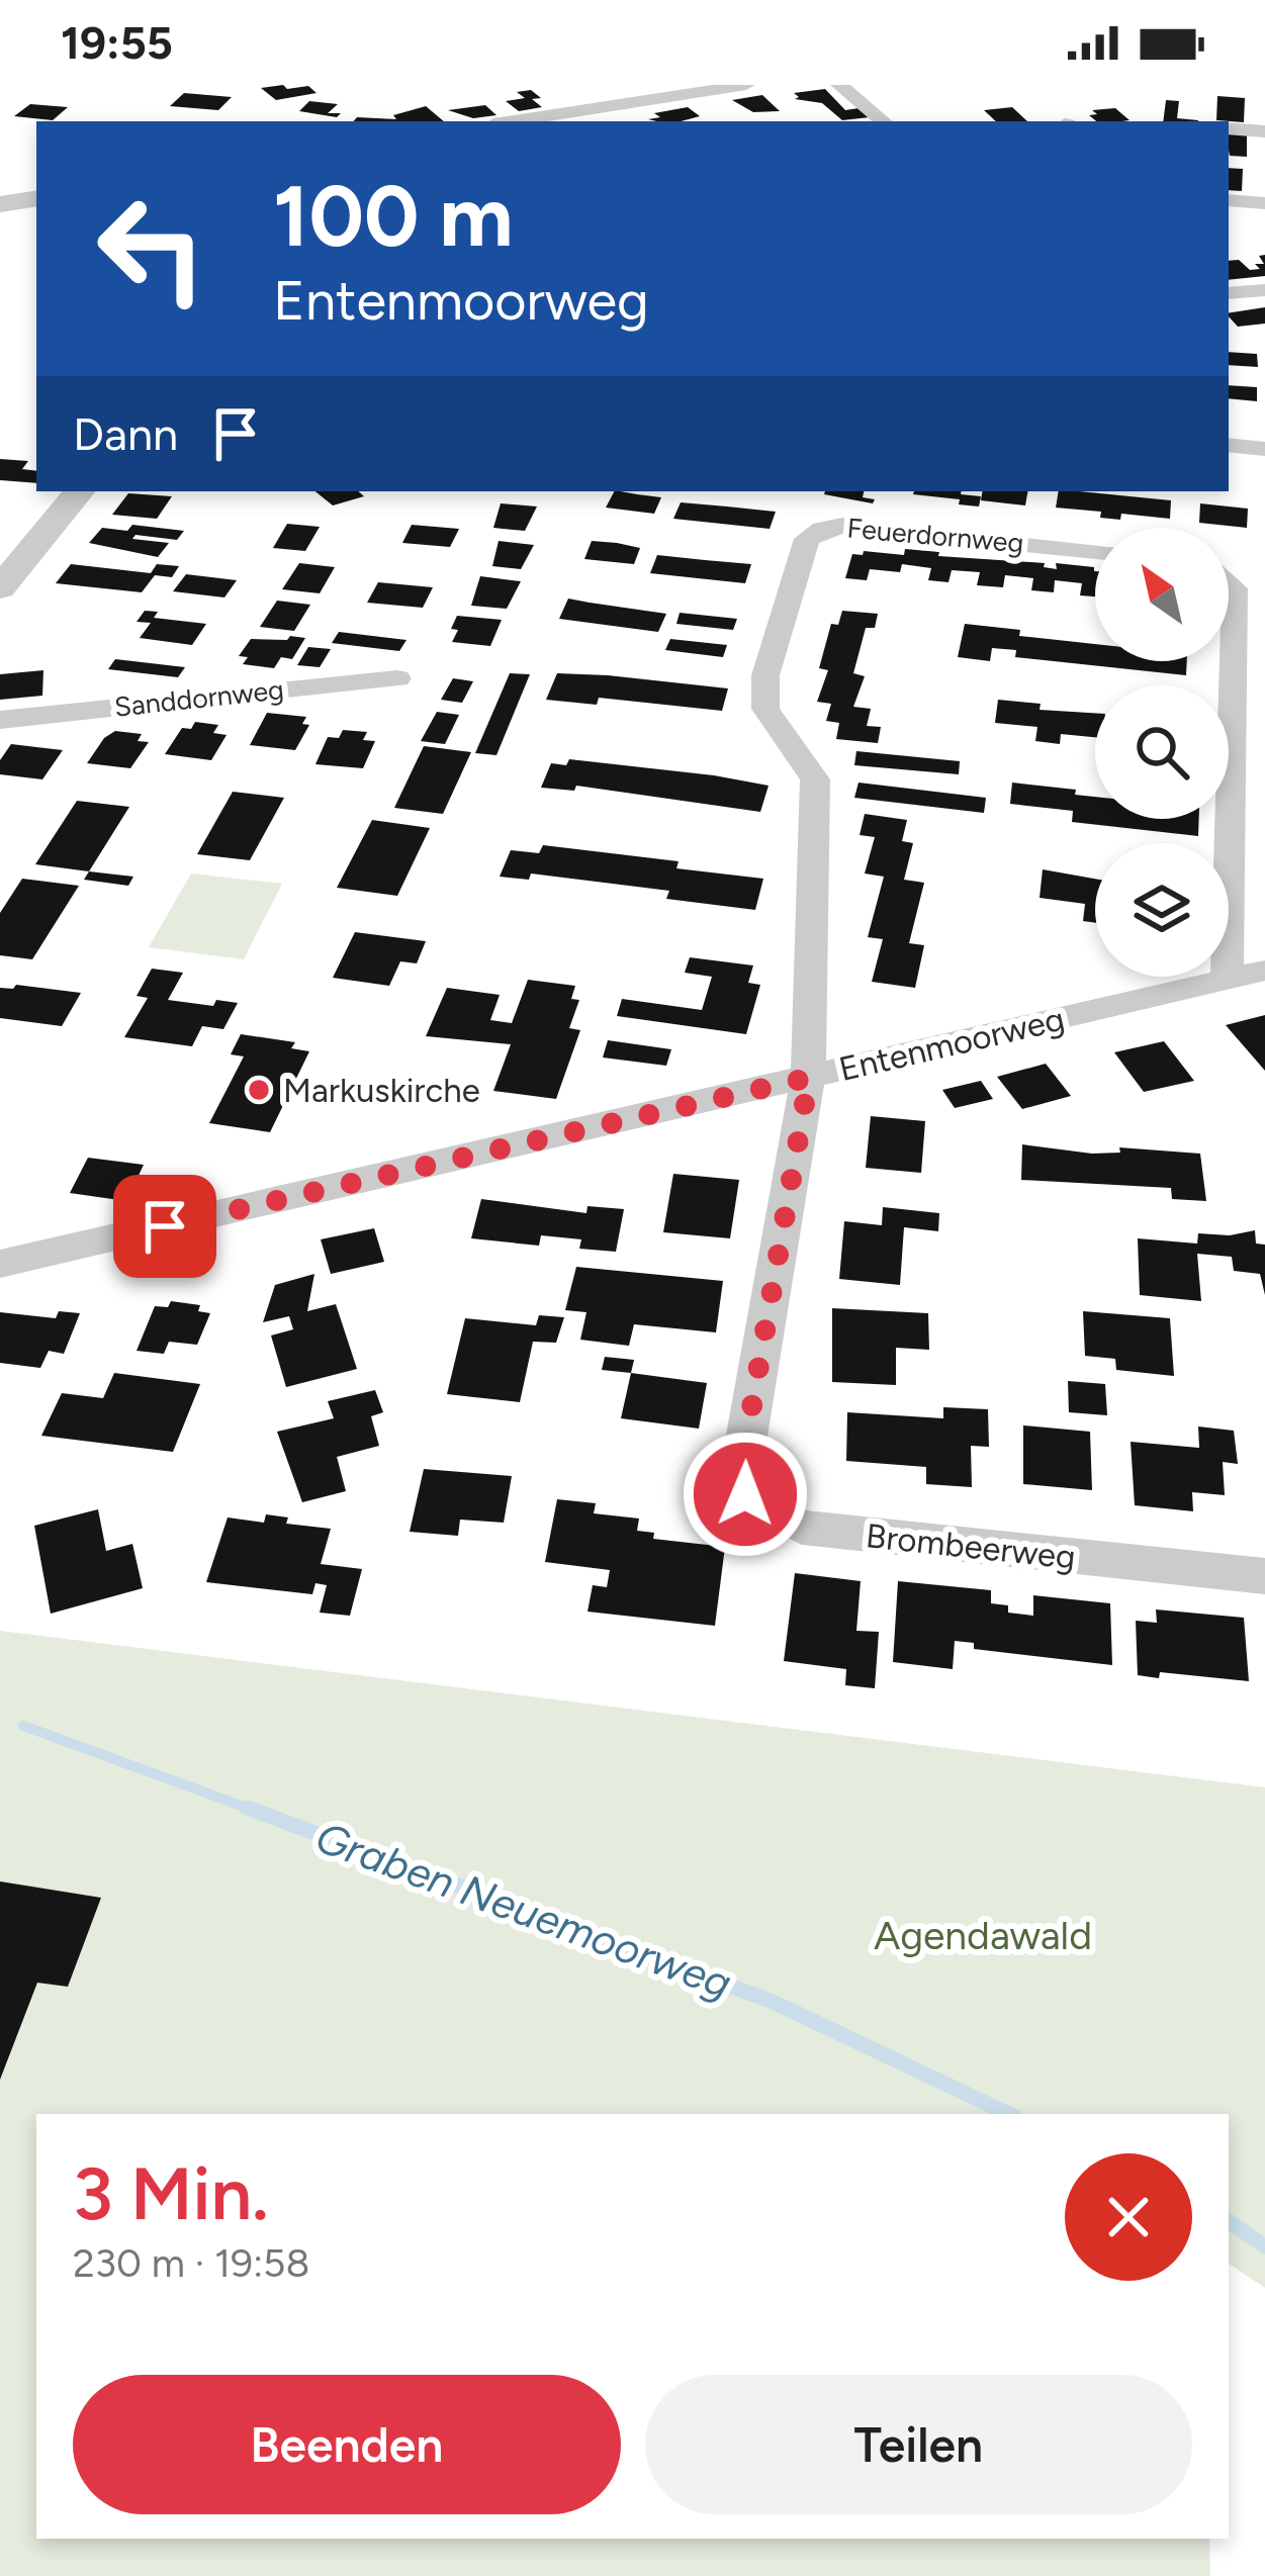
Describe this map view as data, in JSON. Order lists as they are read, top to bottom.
{
  "streets": {
    "street": [
      "Feuerdornweg",
      "Sanddornweg",
      "Entenmoorweg",
      "Brombeerweg"
    ]
  },
  "crossings": [
    ["Feuerdornweg", "Entenmoorweg"],
    ["Feuerdornweg", "Brombeerweg"],
    ["Entenmoorweg", "Brombeerweg"]
  ],
  "water": ["Graben Neuemoorweg"],
  "parks": ["Agendawald"],
  "places": ["Markuskirche"],
  "north": "top left",
  "page": {
    "status": "19:55",
    "turn": ["100 m", "Entenmoorweg"],
    "then": "Dann",
    "heading": ["3 Min.", "230 m · 19:58"],
    "buttons": ["Beenden", "Teilen"]
  }
}
